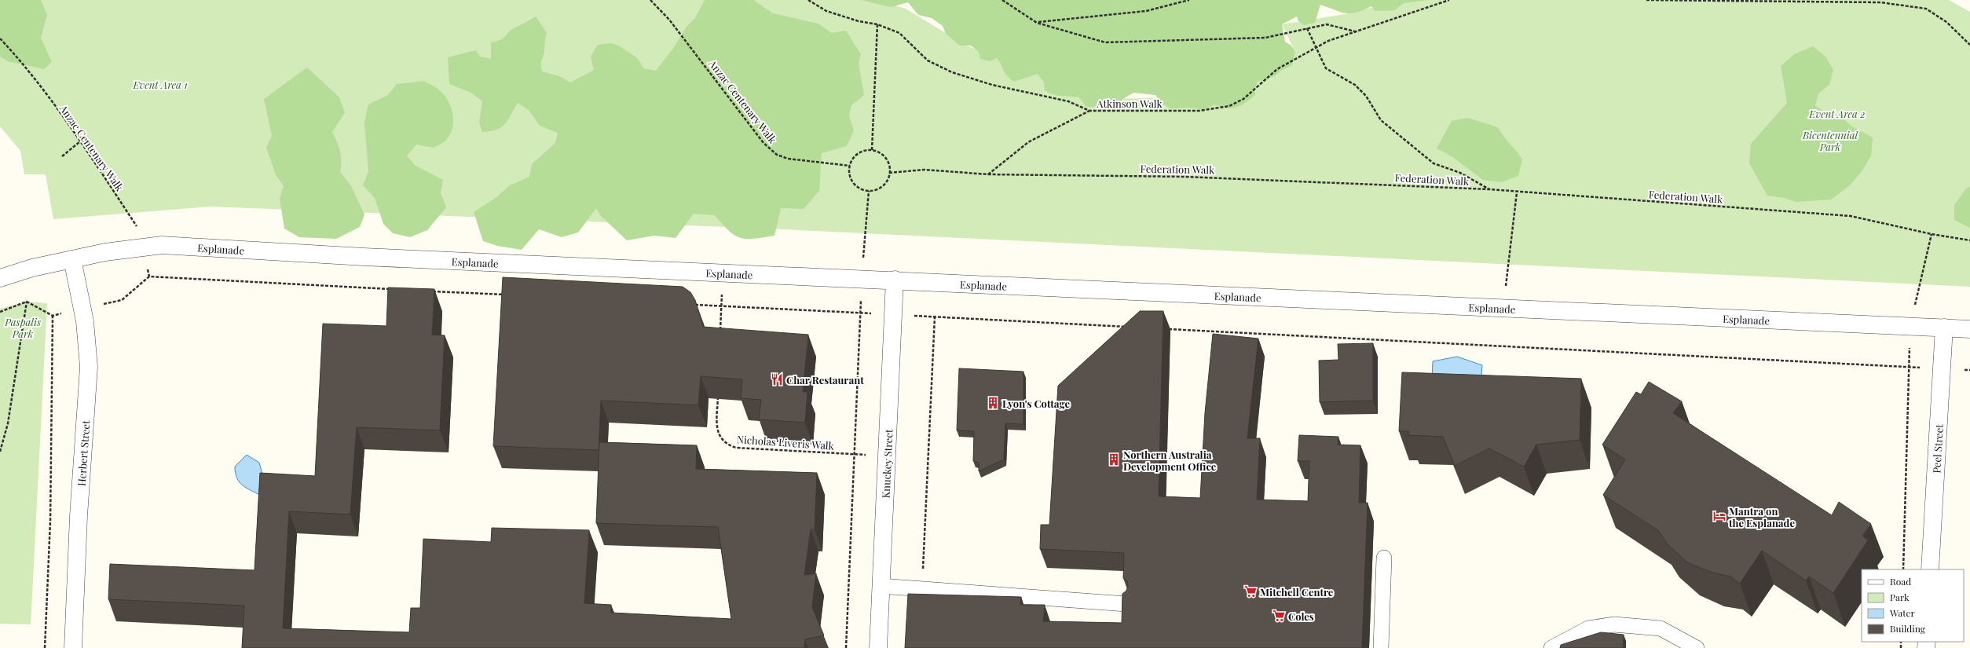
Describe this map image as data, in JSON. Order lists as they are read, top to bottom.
{
  "streets": {
    "street": [
      "Esplanade",
      "Peel Street",
      "Herbert Street",
      "Knuckey Street"
    ],
    "path": [
      "Anzac Centenary Walk",
      "Atkinson Walk",
      "Federation Walk",
      "Nicholas Liveris Walk"
    ]
  },
  "crossings": [
    ["Anzac Centenary Walk", "Federation Walk"],
    ["Esplanade", "Peel Street"],
    ["Esplanade", "Herbert Street"],
    ["Esplanade", "Knuckey Street"],
    ["Nicholas Liveris Walk", "Knuckey Street"]
  ],
  "parks": [
    "Event Area 1",
    "Event Area 2",
    "Bicentennial Park",
    "Paspalis Park"
  ],
  "places": {
    "restaurant": ["Char Restaurant"],
    "building": ["Lyon's Cottage", "Northern Australia Development Office"],
    "hotel": ["Mantra on the Esplanade"],
    "supermarket": ["Mitchell Centre", "Coles"]
  },
  "legend": [
    "Road",
    "Park",
    "Water",
    "Building"
  ]
}
